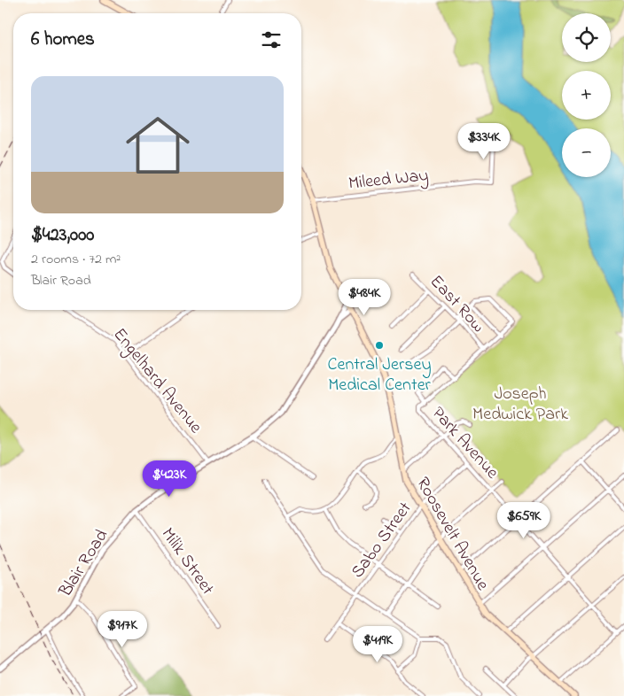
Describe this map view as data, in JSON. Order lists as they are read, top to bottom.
{
  "streets": {
    "main road": ["Roosevelt Avenue"],
    "street": [
      "Mileed Way",
      "East Row",
      "Engelhard Avenue",
      "Park Avenue",
      "Sabo Street",
      "Milik Street",
      "Blair Road"
    ]
  },
  "crossings": [
    ["Mileed Way", "Roosevelt Avenue"],
    ["Engelhard Avenue", "Blair Road"],
    ["Park Avenue", "Sabo Street"],
    ["Roosevelt Avenue", "Sabo Street"],
    ["Roosevelt Avenue", "Blair Road"],
    ["Milik Street", "Blair Road"]
  ],
  "parks": ["Joseph Medwick Park"],
  "places": ["Central Jersey Medical Center"],
  "page": {
    "map_buttons": ["+", "−"],
    "heading": "6 homes",
    "list": [
      {
        "name": "$423,000",
        "note": "2 rooms · 72 m² · Blair Road"
      }
    ],
    "price": [
      "$334K",
      "$484K",
      "$423K",
      "$659K",
      "$917K",
      "$419K"
    ]
  }
}
